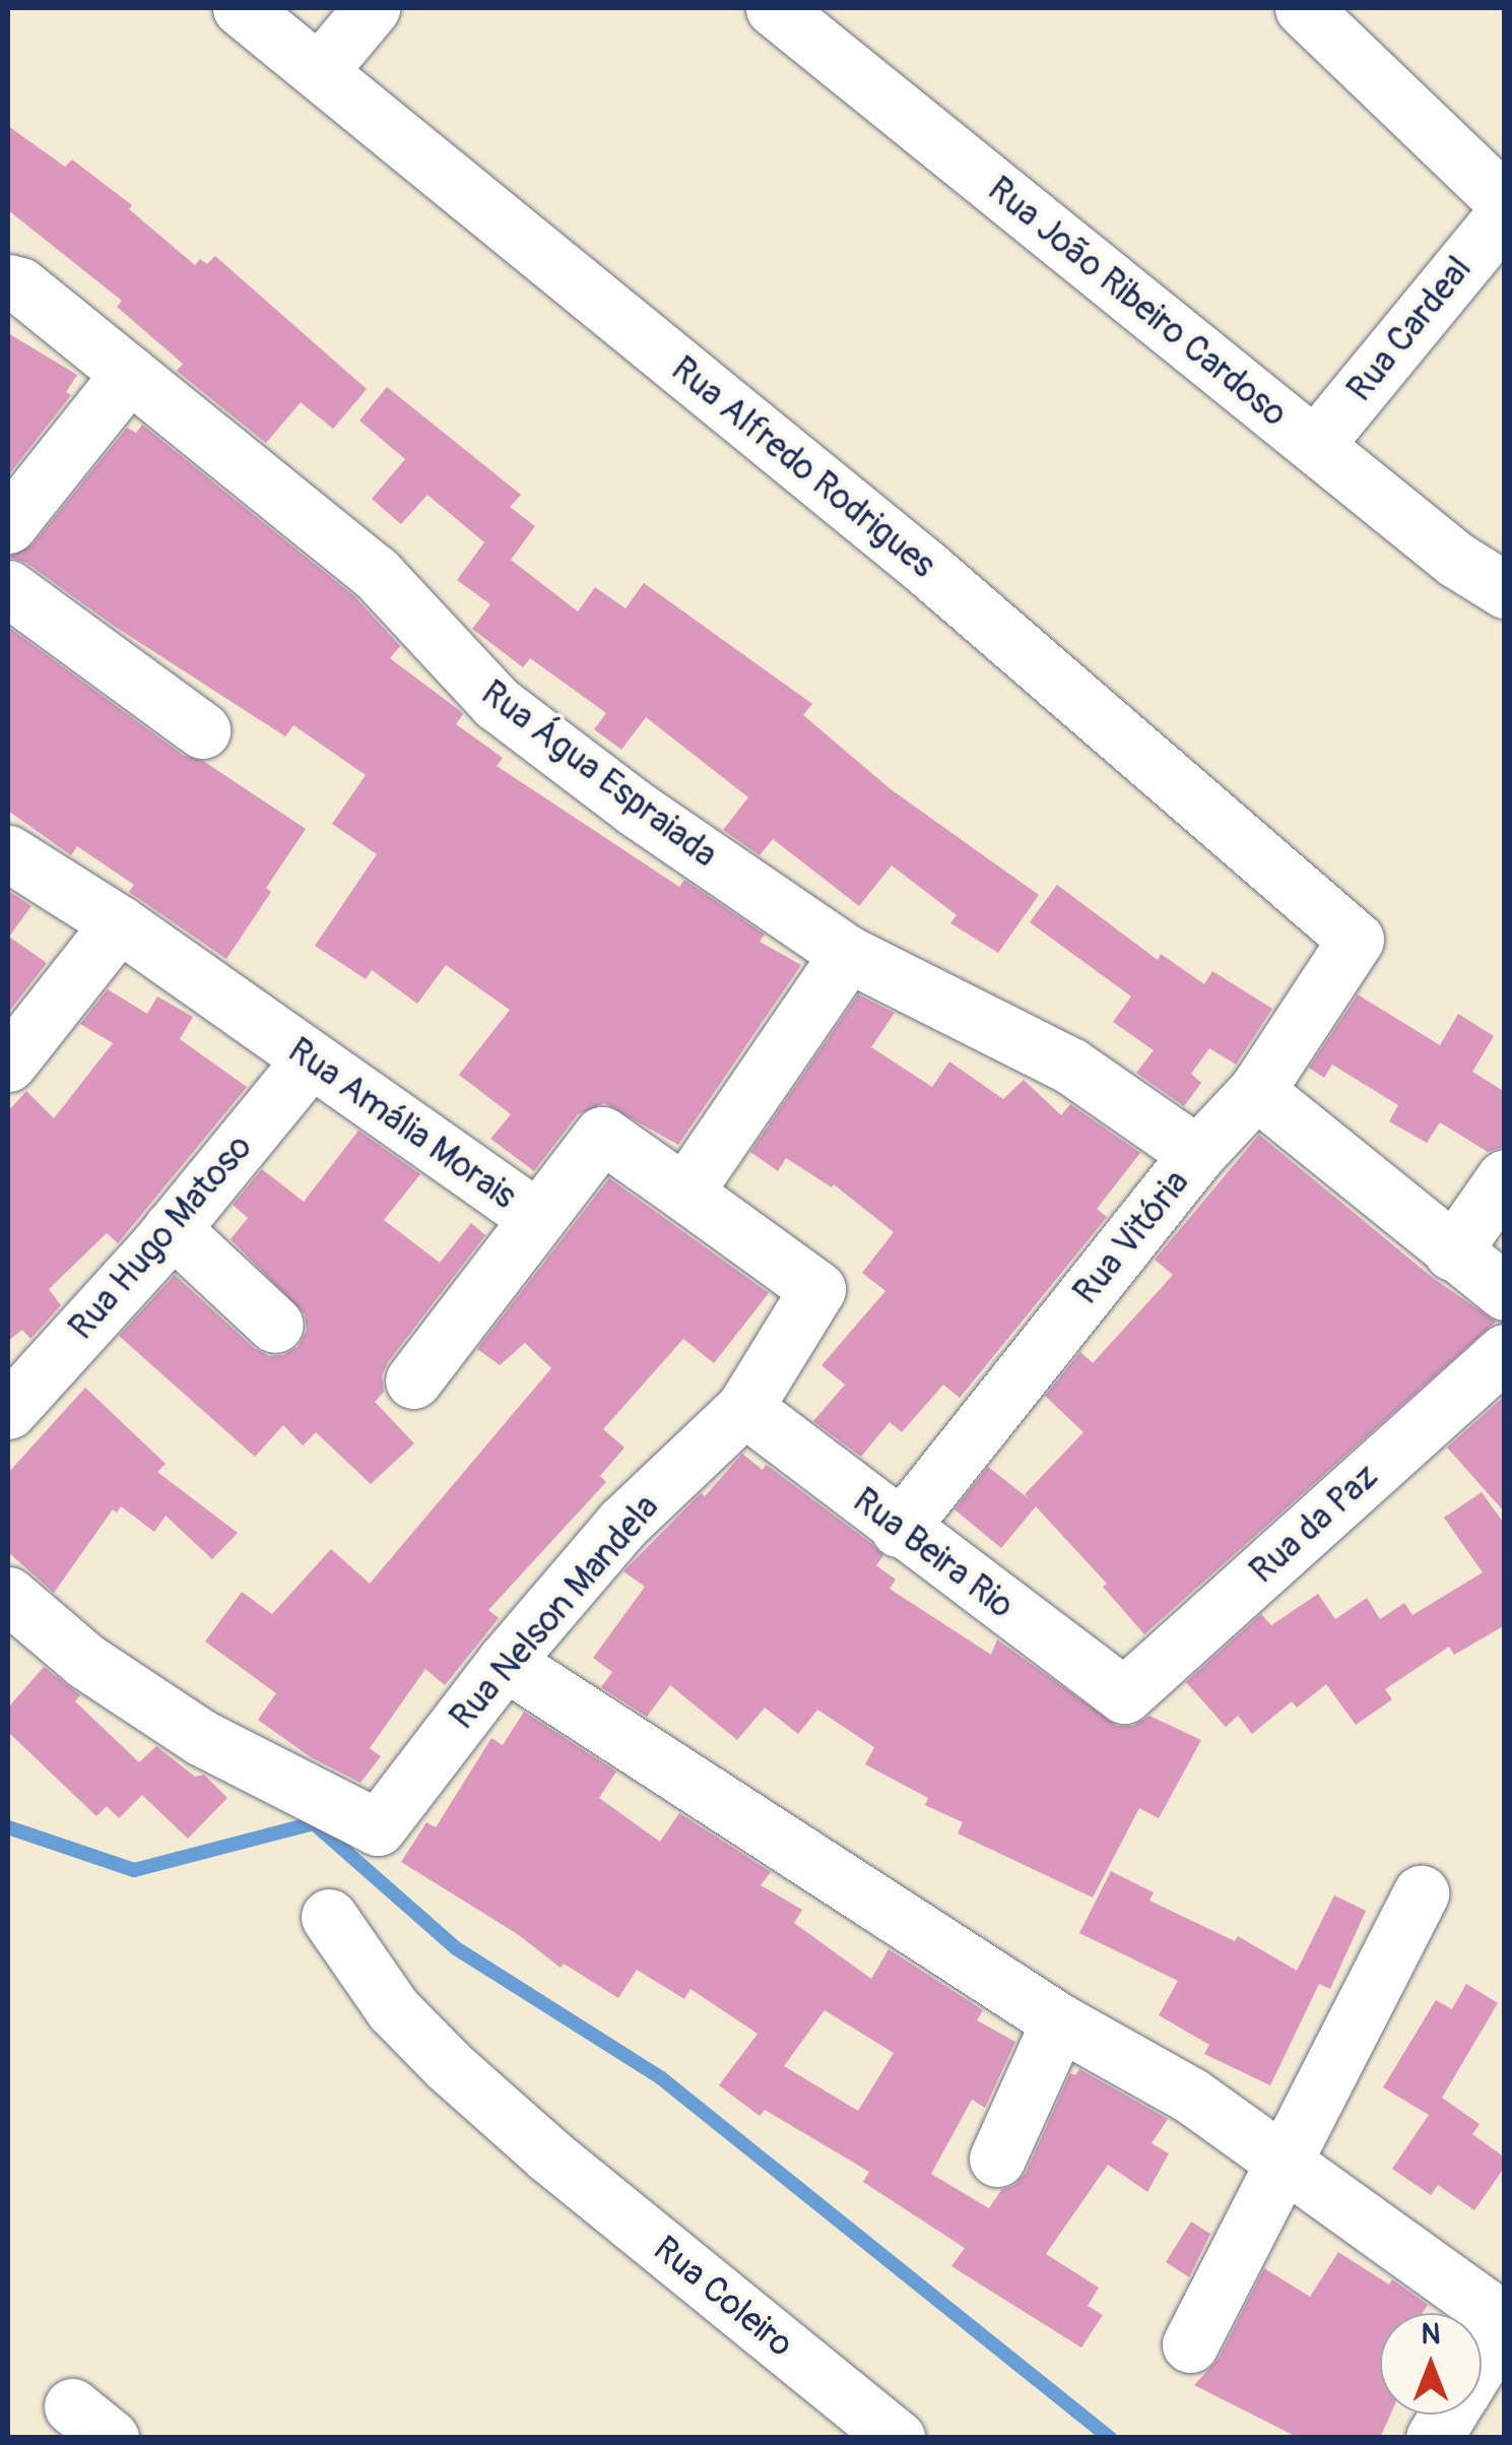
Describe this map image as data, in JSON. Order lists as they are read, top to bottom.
{
  "streets": {
    "street": [
      "Rua João Ribeiro Cardoso",
      "Rua Cardeal",
      "Rua Alfredo Rodrigues",
      "Rua Água Espraiada",
      "Rua Amália Morais",
      "Rua Hugo Matoso",
      "Rua Vitória",
      "Rua da Paz",
      "Rua Beira Rio",
      "Rua Nelson Mandela",
      "Rua Coleiro"
    ]
  },
  "crossings": [
    ["Rua João Ribeiro Cardoso", "Rua Cardeal"],
    ["Rua Alfredo Rodrigues", "Rua Vitória"],
    ["Rua Água Espraiada", "Rua Vitória"],
    ["Rua Amália Morais", "Rua Hugo Matoso"],
    ["Rua Amália Morais", "Rua Nelson Mandela"],
    ["Rua Vitória", "Rua Beira Rio"],
    ["Rua da Paz", "Rua Beira Rio"],
    ["Rua Beira Rio", "Rua Nelson Mandela"]
  ],
  "north": "top"
}
